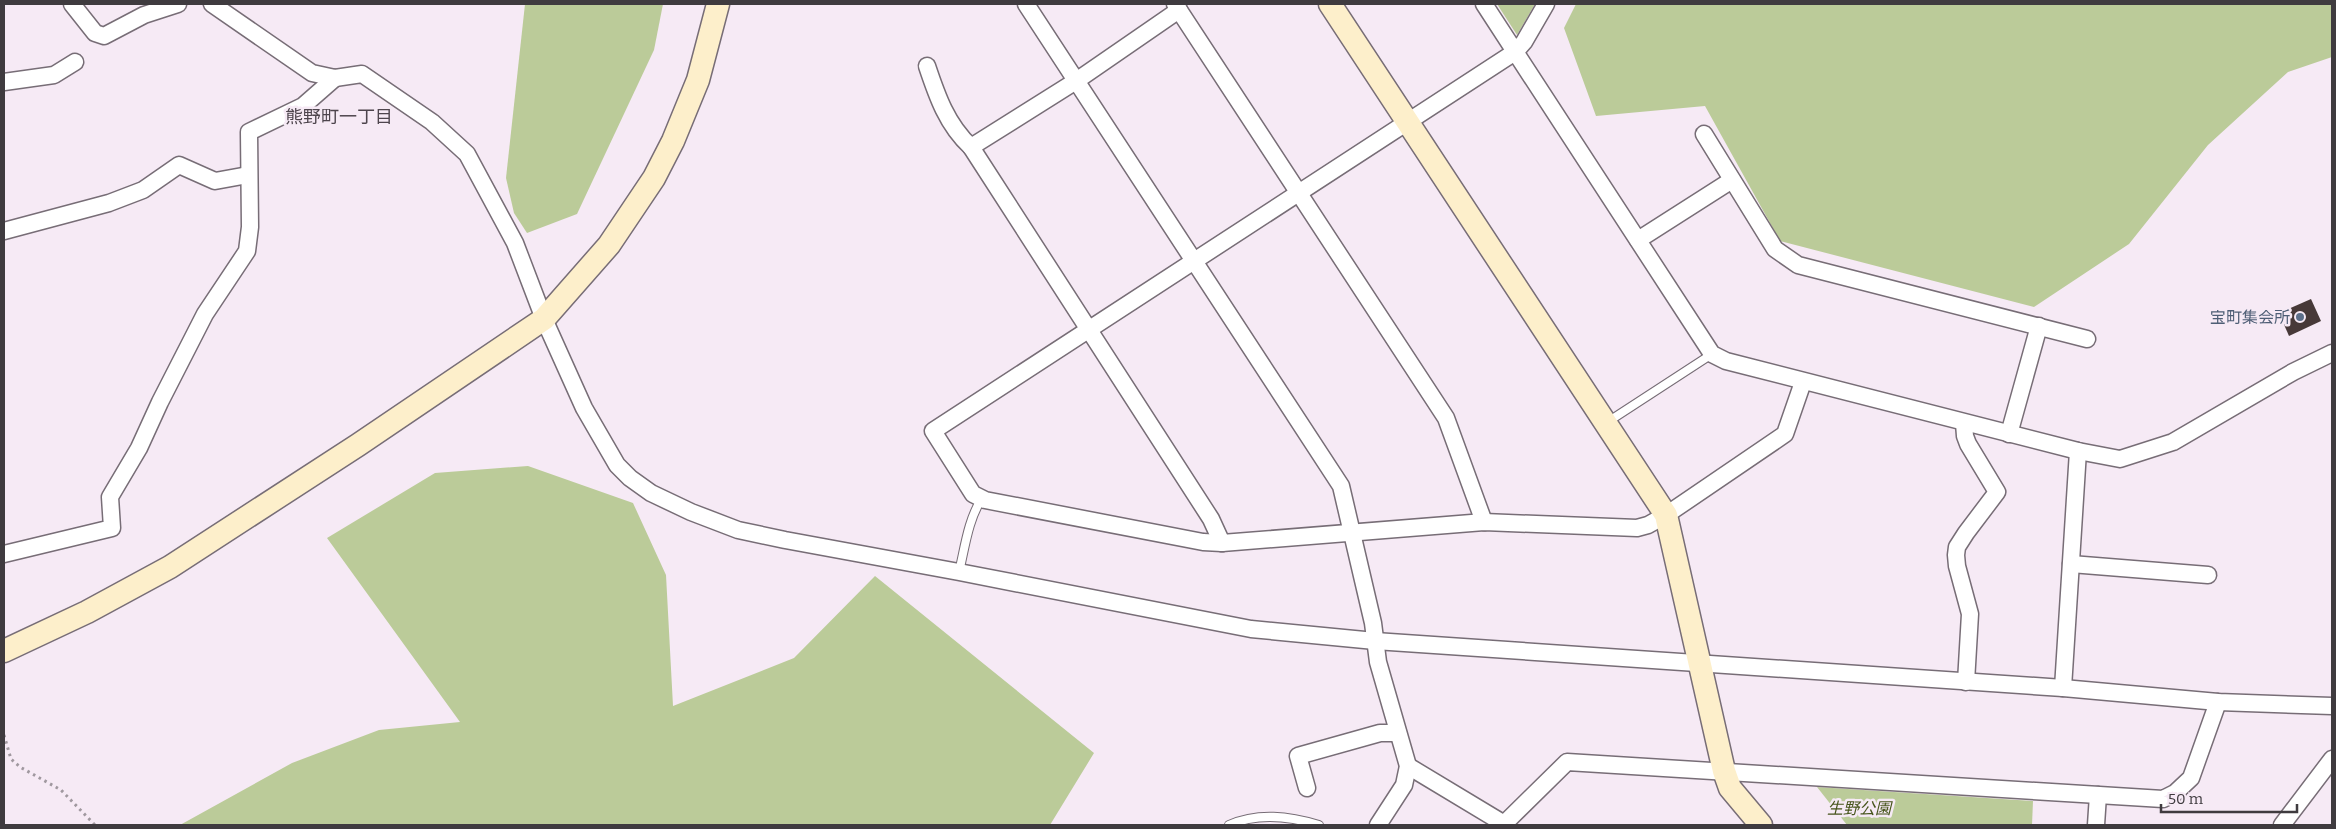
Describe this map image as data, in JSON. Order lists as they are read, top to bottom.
{
  "districts": ["熊野町一丁目"],
  "parks": ["生野公園"],
  "places": ["宝町集会所"],
  "scale_bar": "50 m"
}
